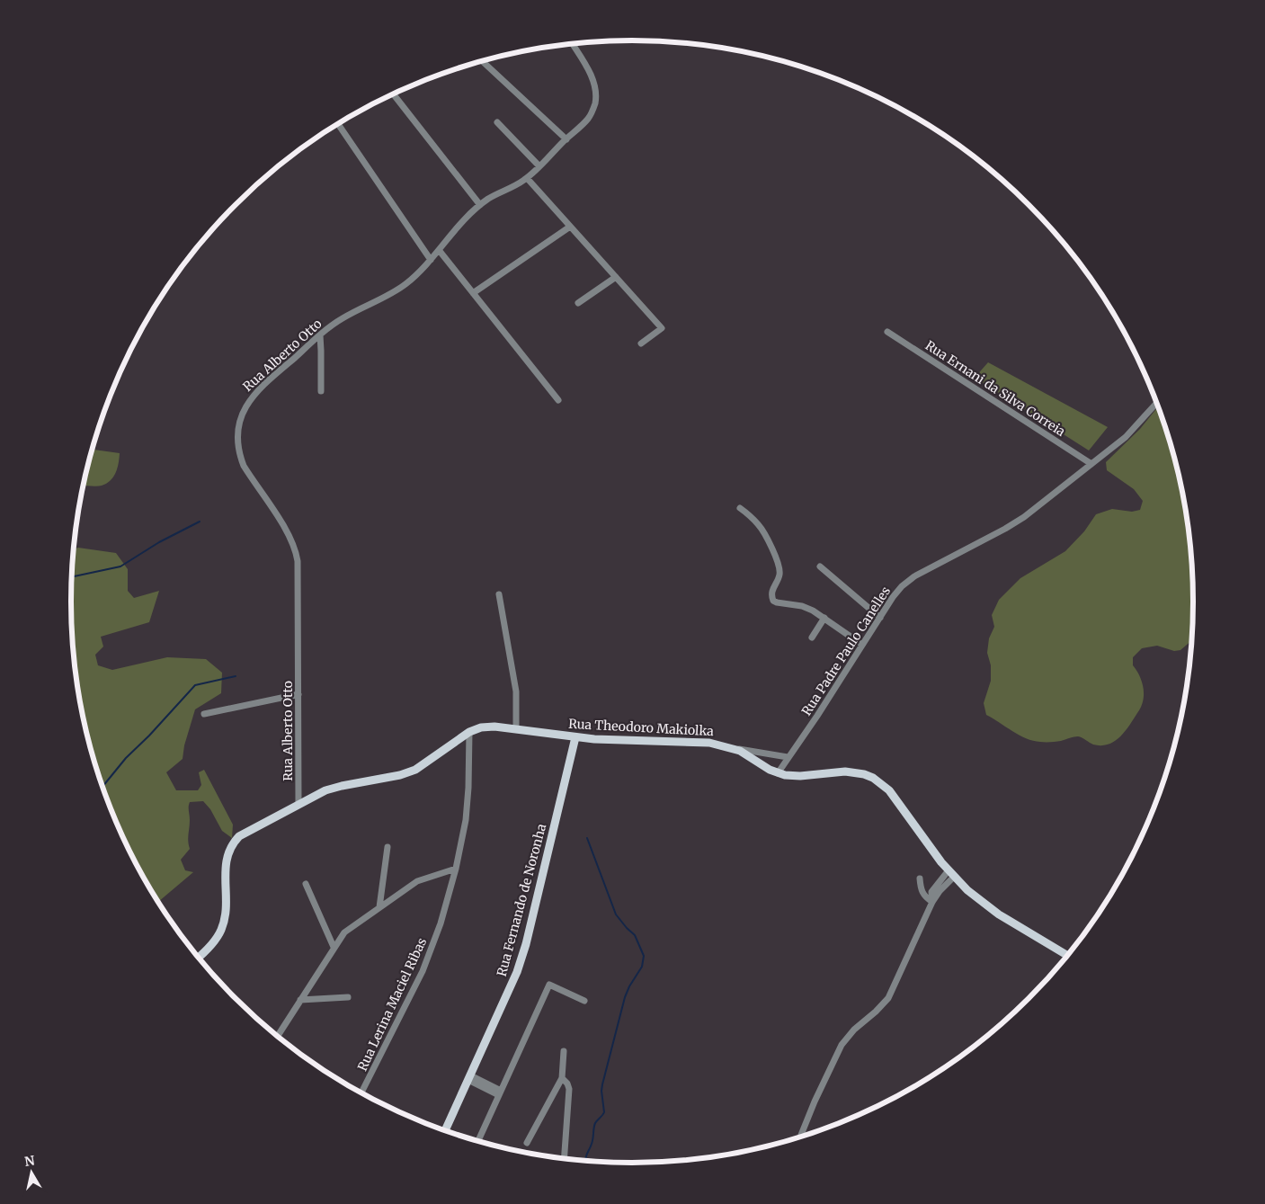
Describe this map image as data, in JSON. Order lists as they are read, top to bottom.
{
  "streets": {
    "main road": ["Rua Theodoro Makiolka", "Rua Fernando de Noronha"],
    "street": [
      "Rua Alberto Otto",
      "Rua Ernani da Silva Correia",
      "Rua Padre Paulo Canelles",
      "Rua Lerina Maciel Ribas"
    ]
  },
  "crossings": [
    ["Rua Alberto Otto", "Rua Theodoro Makiolka"],
    ["Rua Ernani da Silva Correia", "Rua Padre Paulo Canelles"],
    ["Rua Padre Paulo Canelles", "Rua Theodoro Makiolka"],
    ["Rua Theodoro Makiolka", "Rua Fernando de Noronha"],
    ["Rua Theodoro Makiolka", "Rua Lerina Maciel Ribas"]
  ],
  "north": "top"
}
